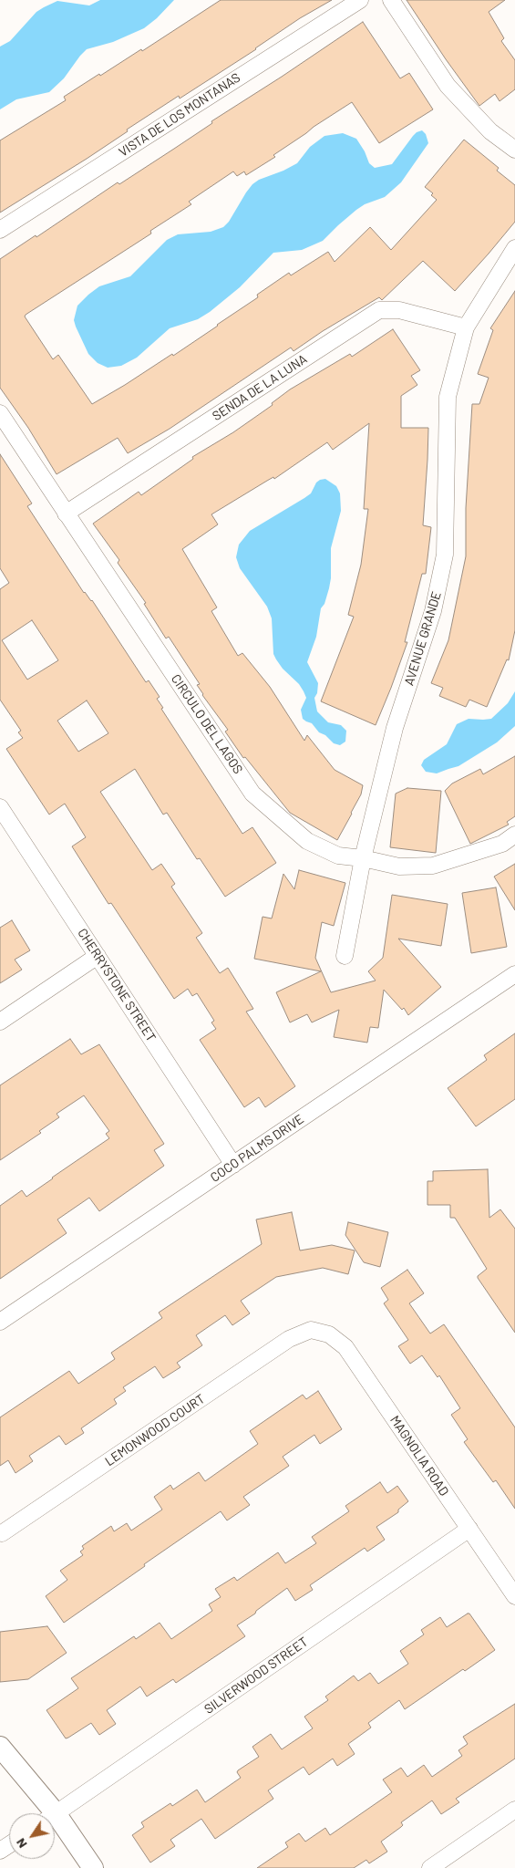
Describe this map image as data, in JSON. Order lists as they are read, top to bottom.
{
  "streets": {
    "street": [
      "VISTA DE LOS MONTANAS",
      "SENDA DE LA LUNA",
      "AVENUE GRANDE",
      "CIRCULO DEL LAGOS",
      "CHERRYSTONE STREET",
      "COCO PALMS DRIVE",
      "LEMONWOOD COURT",
      "MAGNOLIA ROAD",
      "SILVERWOOD STREET"
    ]
  },
  "crossings": [
    ["SENDA DE LA LUNA", "AVENUE GRANDE"],
    ["SENDA DE LA LUNA", "CIRCULO DEL LAGOS"],
    ["AVENUE GRANDE", "CIRCULO DEL LAGOS"],
    ["CHERRYSTONE STREET", "COCO PALMS DRIVE"],
    ["LEMONWOOD COURT", "MAGNOLIA ROAD"],
    ["MAGNOLIA ROAD", "SILVERWOOD STREET"]
  ],
  "north": "bottom left"
}
